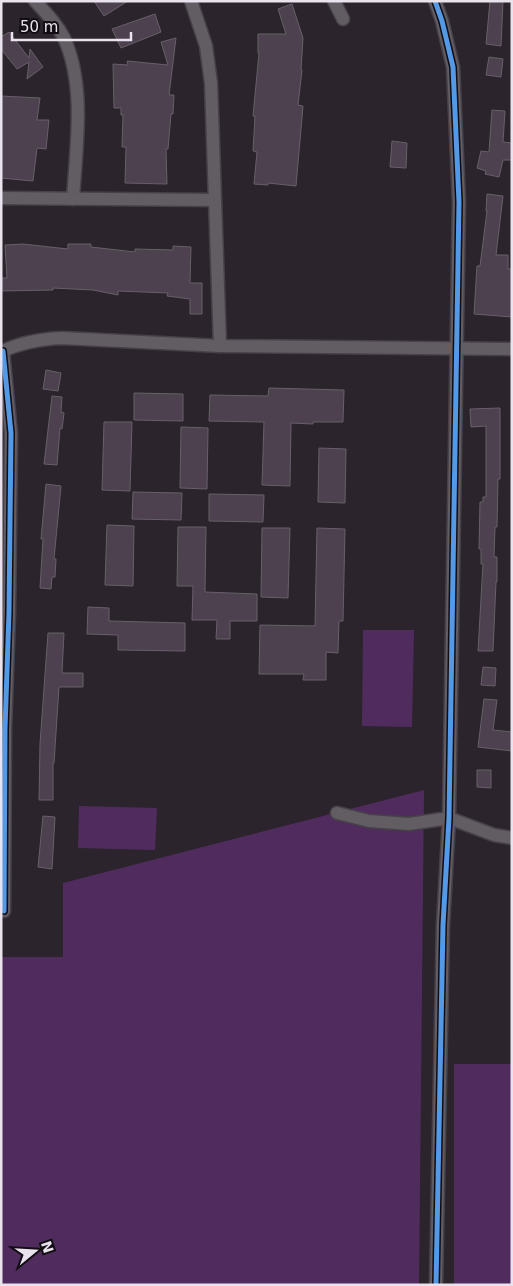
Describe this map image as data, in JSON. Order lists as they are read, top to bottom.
{
  "scale_bar": "50 m",
  "north": "right"
}
